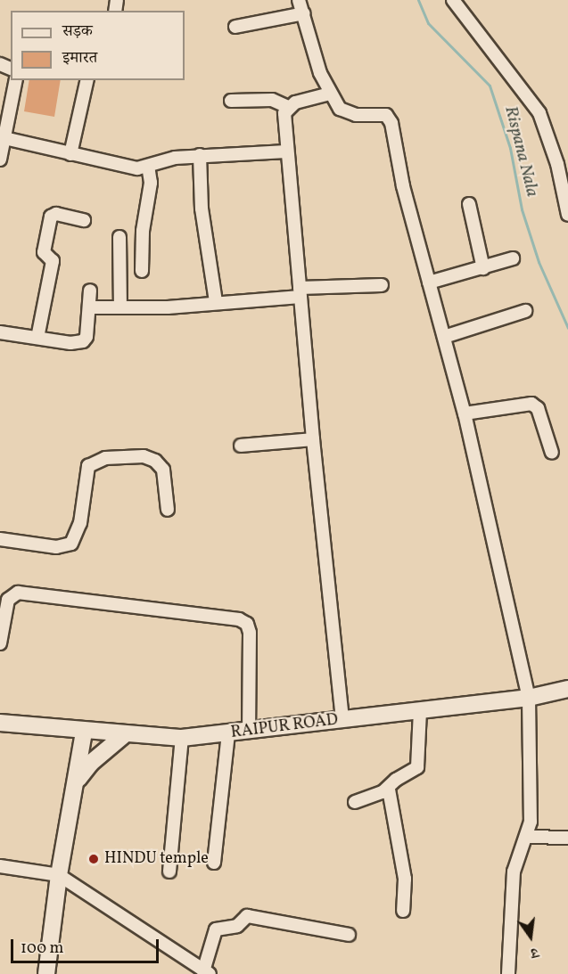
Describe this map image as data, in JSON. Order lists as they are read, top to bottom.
{
  "streets": {
    "main road": ["RAIPUR ROAD"]
  },
  "water": ["Rispana Nala"],
  "places": ["HINDU temple"],
  "legend": ["सड़क", "इमारत"],
  "scale_bar": "100 m",
  "north": "bottom"
}
